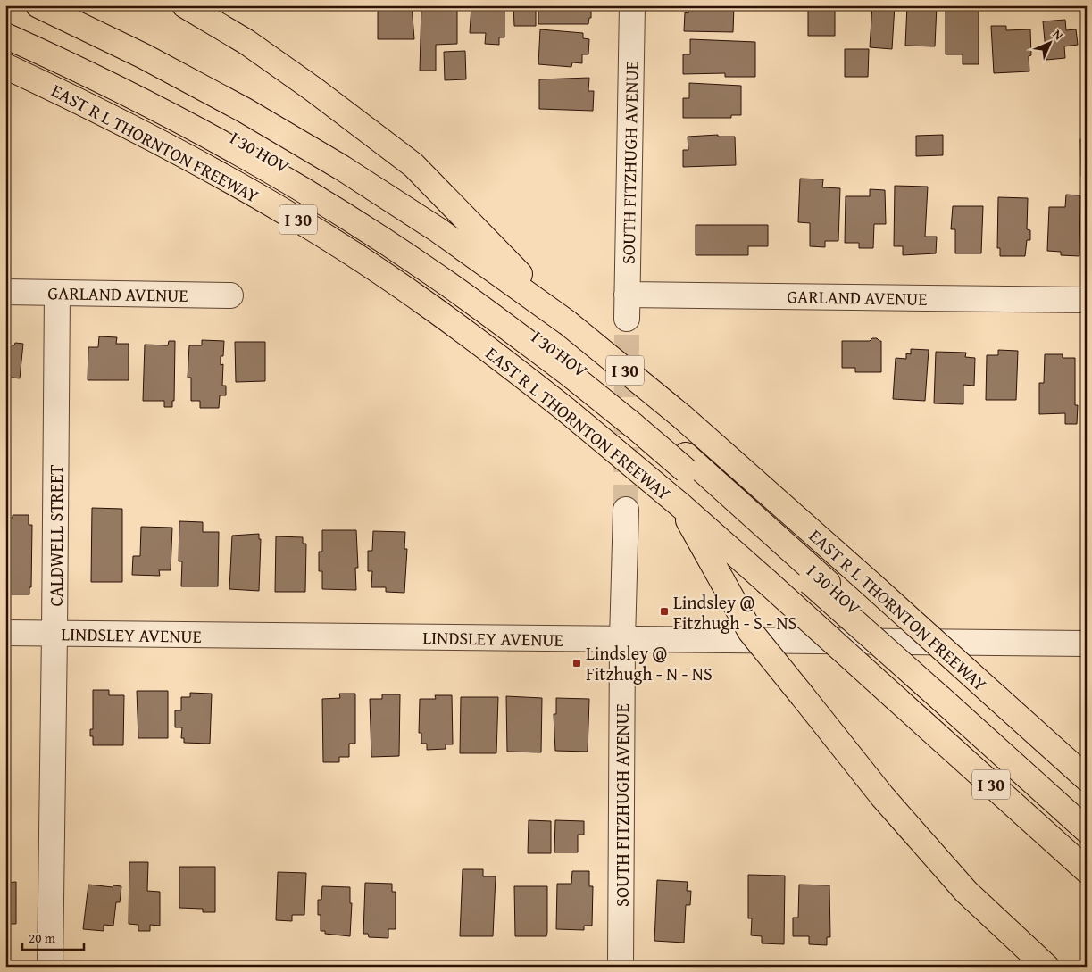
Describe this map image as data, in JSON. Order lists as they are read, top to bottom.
{
  "streets": {
    "highway": ["EAST R L THORNTON FREEWAY", "I 30 HOV", "I 30"],
    "street": [
      "SOUTH FITZHUGH AVENUE",
      "GARLAND AVENUE",
      "CALDWELL STREET",
      "LINDSLEY AVENUE"
    ]
  },
  "crossings": [
    ["SOUTH FITZHUGH AVENUE", "GARLAND AVENUE"],
    ["SOUTH FITZHUGH AVENUE", "LINDSLEY AVENUE"],
    ["GARLAND AVENUE", "CALDWELL STREET"],
    ["CALDWELL STREET", "LINDSLEY AVENUE"]
  ],
  "places": {
    "transit": ["Lindsley @ Fitzhugh - S - NS", "Lindsley @ Fitzhugh - N - NS"]
  },
  "scale_bar": "20 m",
  "north": "top right"
}
